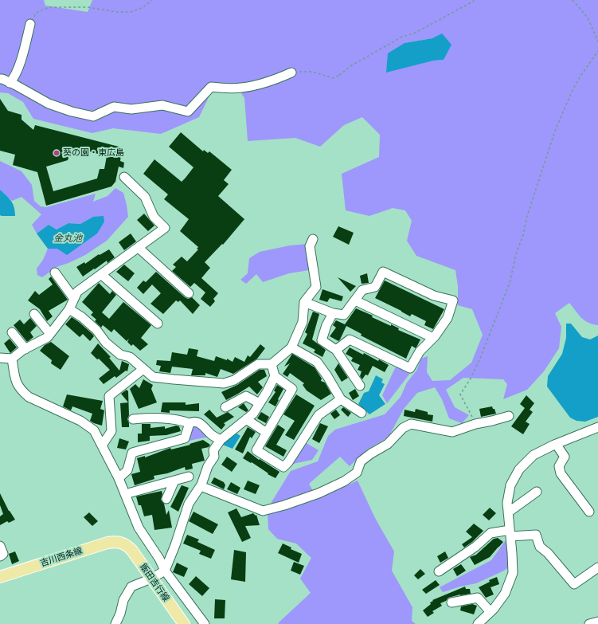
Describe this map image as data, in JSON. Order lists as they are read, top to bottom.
{
  "streets": {
    "main road": ["吉川西条線", "飯田吉行線"]
  },
  "crossings": [
    ["吉川西条線", "飯田吉行線"]
  ],
  "water": ["金丸池"],
  "places": ["葵の園・東広島"]
}
